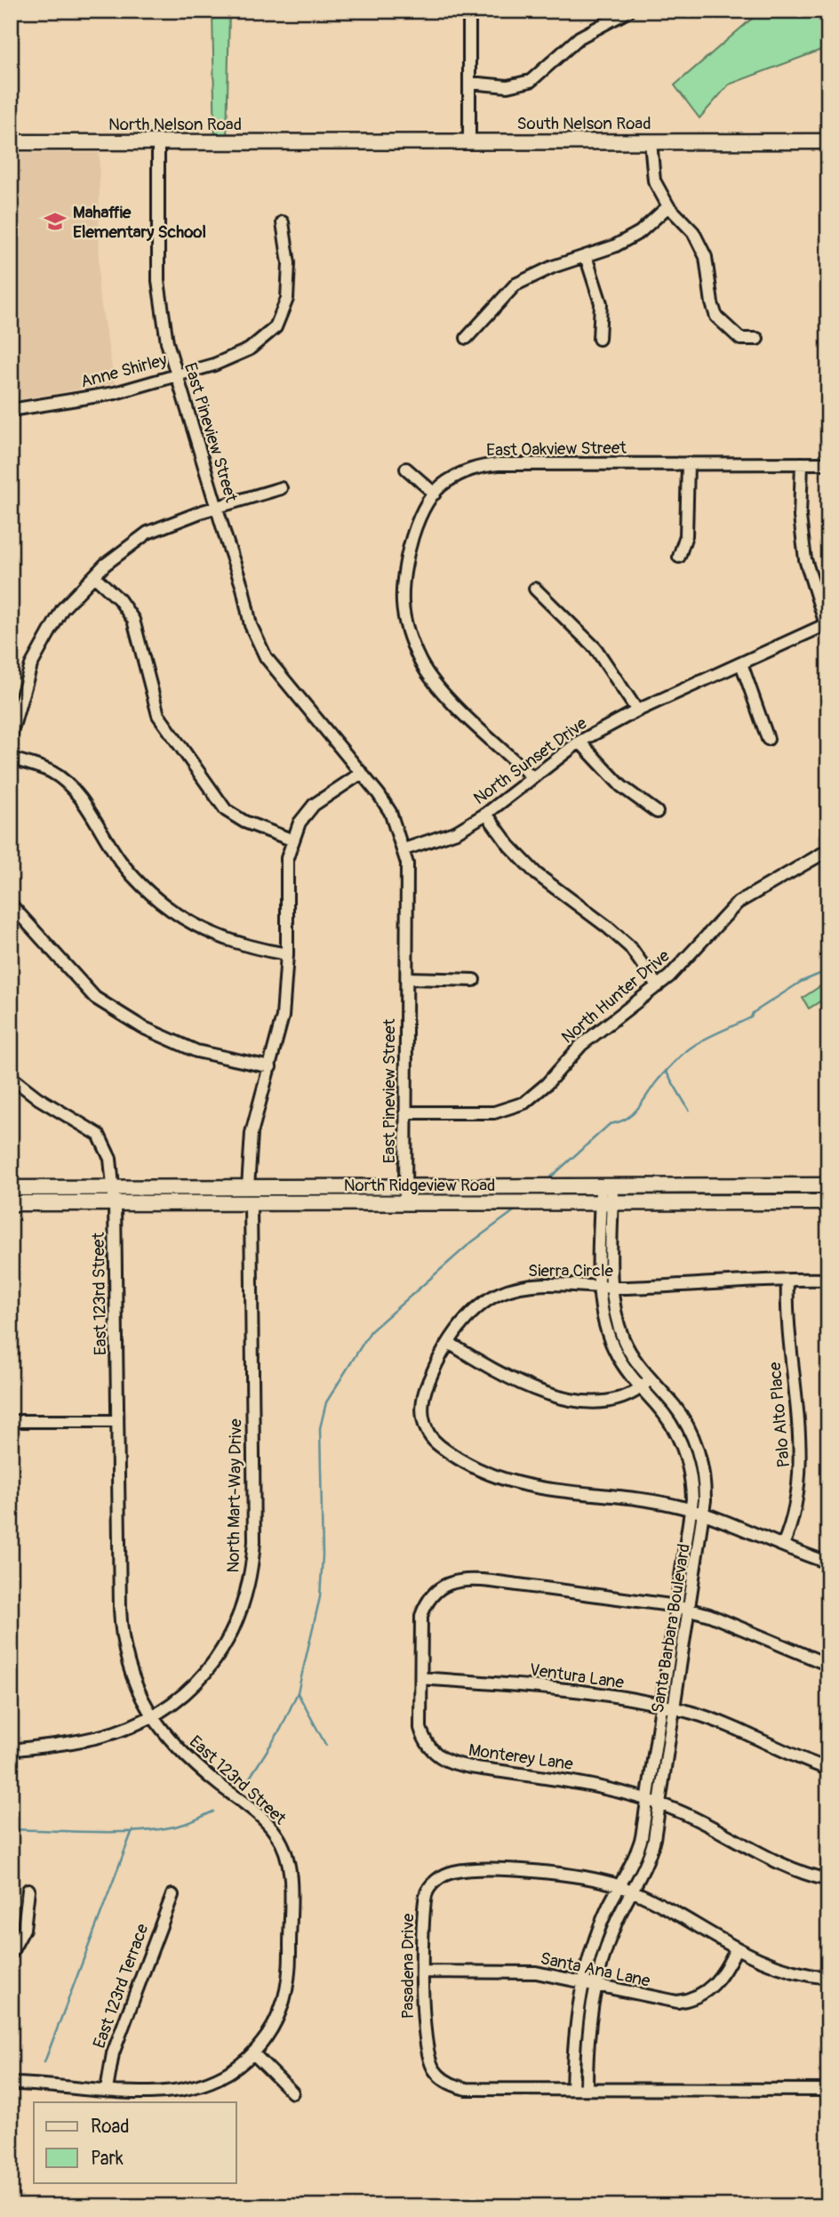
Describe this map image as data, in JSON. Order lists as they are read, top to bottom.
{
  "streets": {
    "main road": ["South Nelson Road", "North Nelson Road", "North Ridgeview Road"],
    "street": [
      "Anne Shirley",
      "East Pineview Street",
      "East Oakview Street",
      "North Sunset Drive",
      "North Hunter Drive",
      "Sierra Circle",
      "East 123rd Street",
      "Palo Alto Place",
      "North Mart-Way Drive",
      "Santa Barbara Boulevard",
      "Ventura Lane",
      "Monterey Lane",
      "Pasadena Drive",
      "Santa Ana Lane",
      "East 123rd Terrace"
    ]
  },
  "crossings": [
    ["South Nelson Road", "North Nelson Road"],
    ["North Nelson Road", "East Pineview Street"],
    ["Anne Shirley", "East Pineview Street"],
    ["East Pineview Street", "North Sunset Drive"],
    ["East Pineview Street", "North Hunter Drive"],
    ["East Pineview Street", "North Ridgeview Road"],
    ["East Oakview Street", "North Sunset Drive"],
    ["North Ridgeview Road", "East 123rd Street"],
    ["North Ridgeview Road", "North Mart-Way Drive"],
    ["North Ridgeview Road", "Santa Barbara Boulevard"],
    ["Sierra Circle", "Palo Alto Place"],
    ["Sierra Circle", "Santa Barbara Boulevard"],
    ["East 123rd Street", "North Mart-Way Drive"],
    ["East 123rd Street", "East 123rd Terrace"],
    ["Santa Barbara Boulevard", "Ventura Lane"],
    ["Santa Barbara Boulevard", "Monterey Lane"],
    ["Santa Barbara Boulevard", "Pasadena Drive"],
    ["Santa Barbara Boulevard", "Santa Ana Lane"],
    ["Ventura Lane", "Monterey Lane"],
    ["Pasadena Drive", "Santa Ana Lane"]
  ],
  "places": {
    "school or university": ["Mahaffie Elementary School"]
  },
  "legend": ["Road", "Park"]
}
